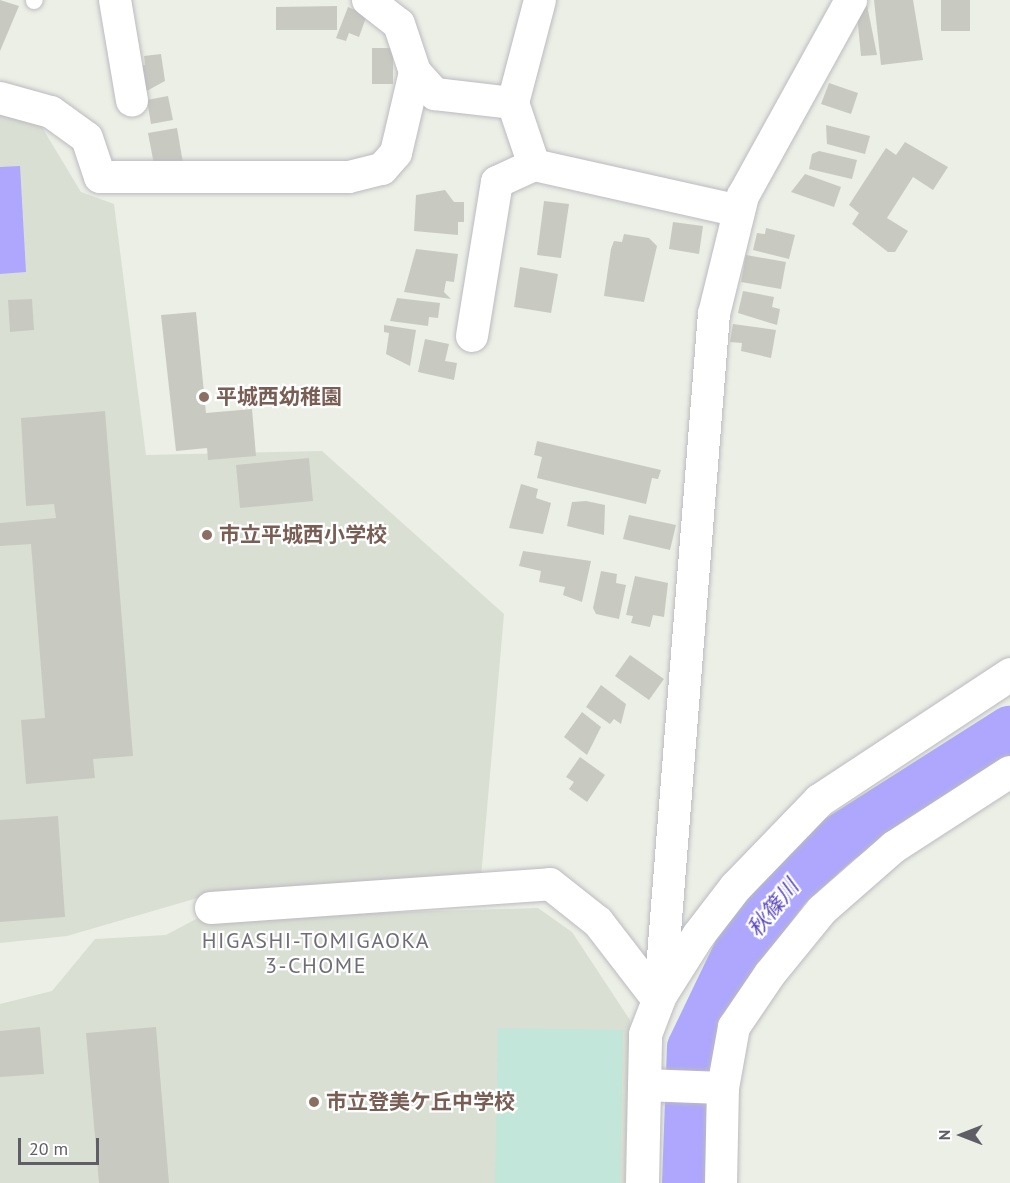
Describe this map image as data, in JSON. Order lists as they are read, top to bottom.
{
  "districts": ["HIGASHI-TOMIGAOKA 3-CHOME"],
  "water": ["秋篠川"],
  "places": ["平城西幼稚園", "市立平城西小学校", "市立登美ケ丘中学校"],
  "scale_bar": "20 m",
  "north": "left"
}
